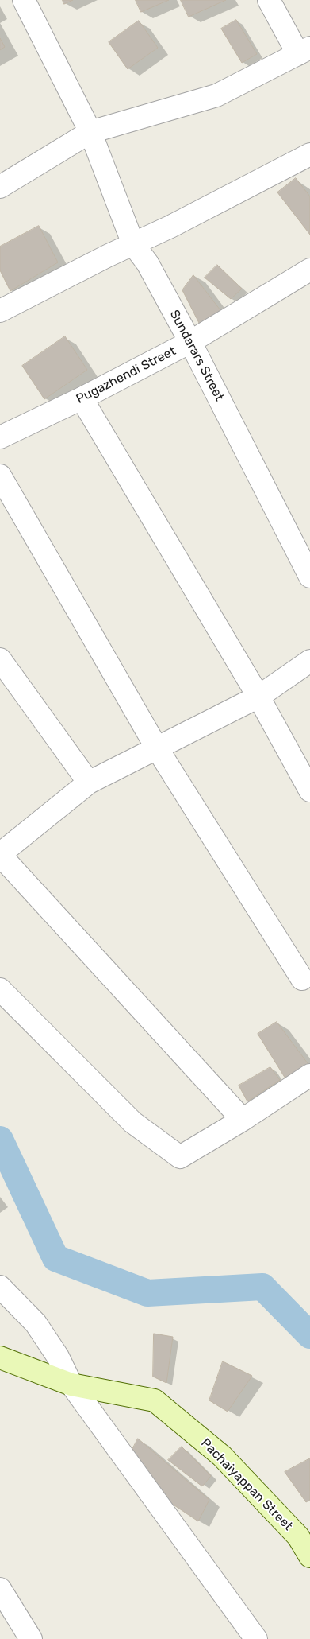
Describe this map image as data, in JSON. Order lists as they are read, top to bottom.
{
  "streets": {
    "main road": ["Pachaiyappan Street"],
    "street": ["Sundarars Street", "Pugazhendi Street"]
  },
  "crossings": [
    ["Sundarars Street", "Pugazhendi Street"]
  ]
}
